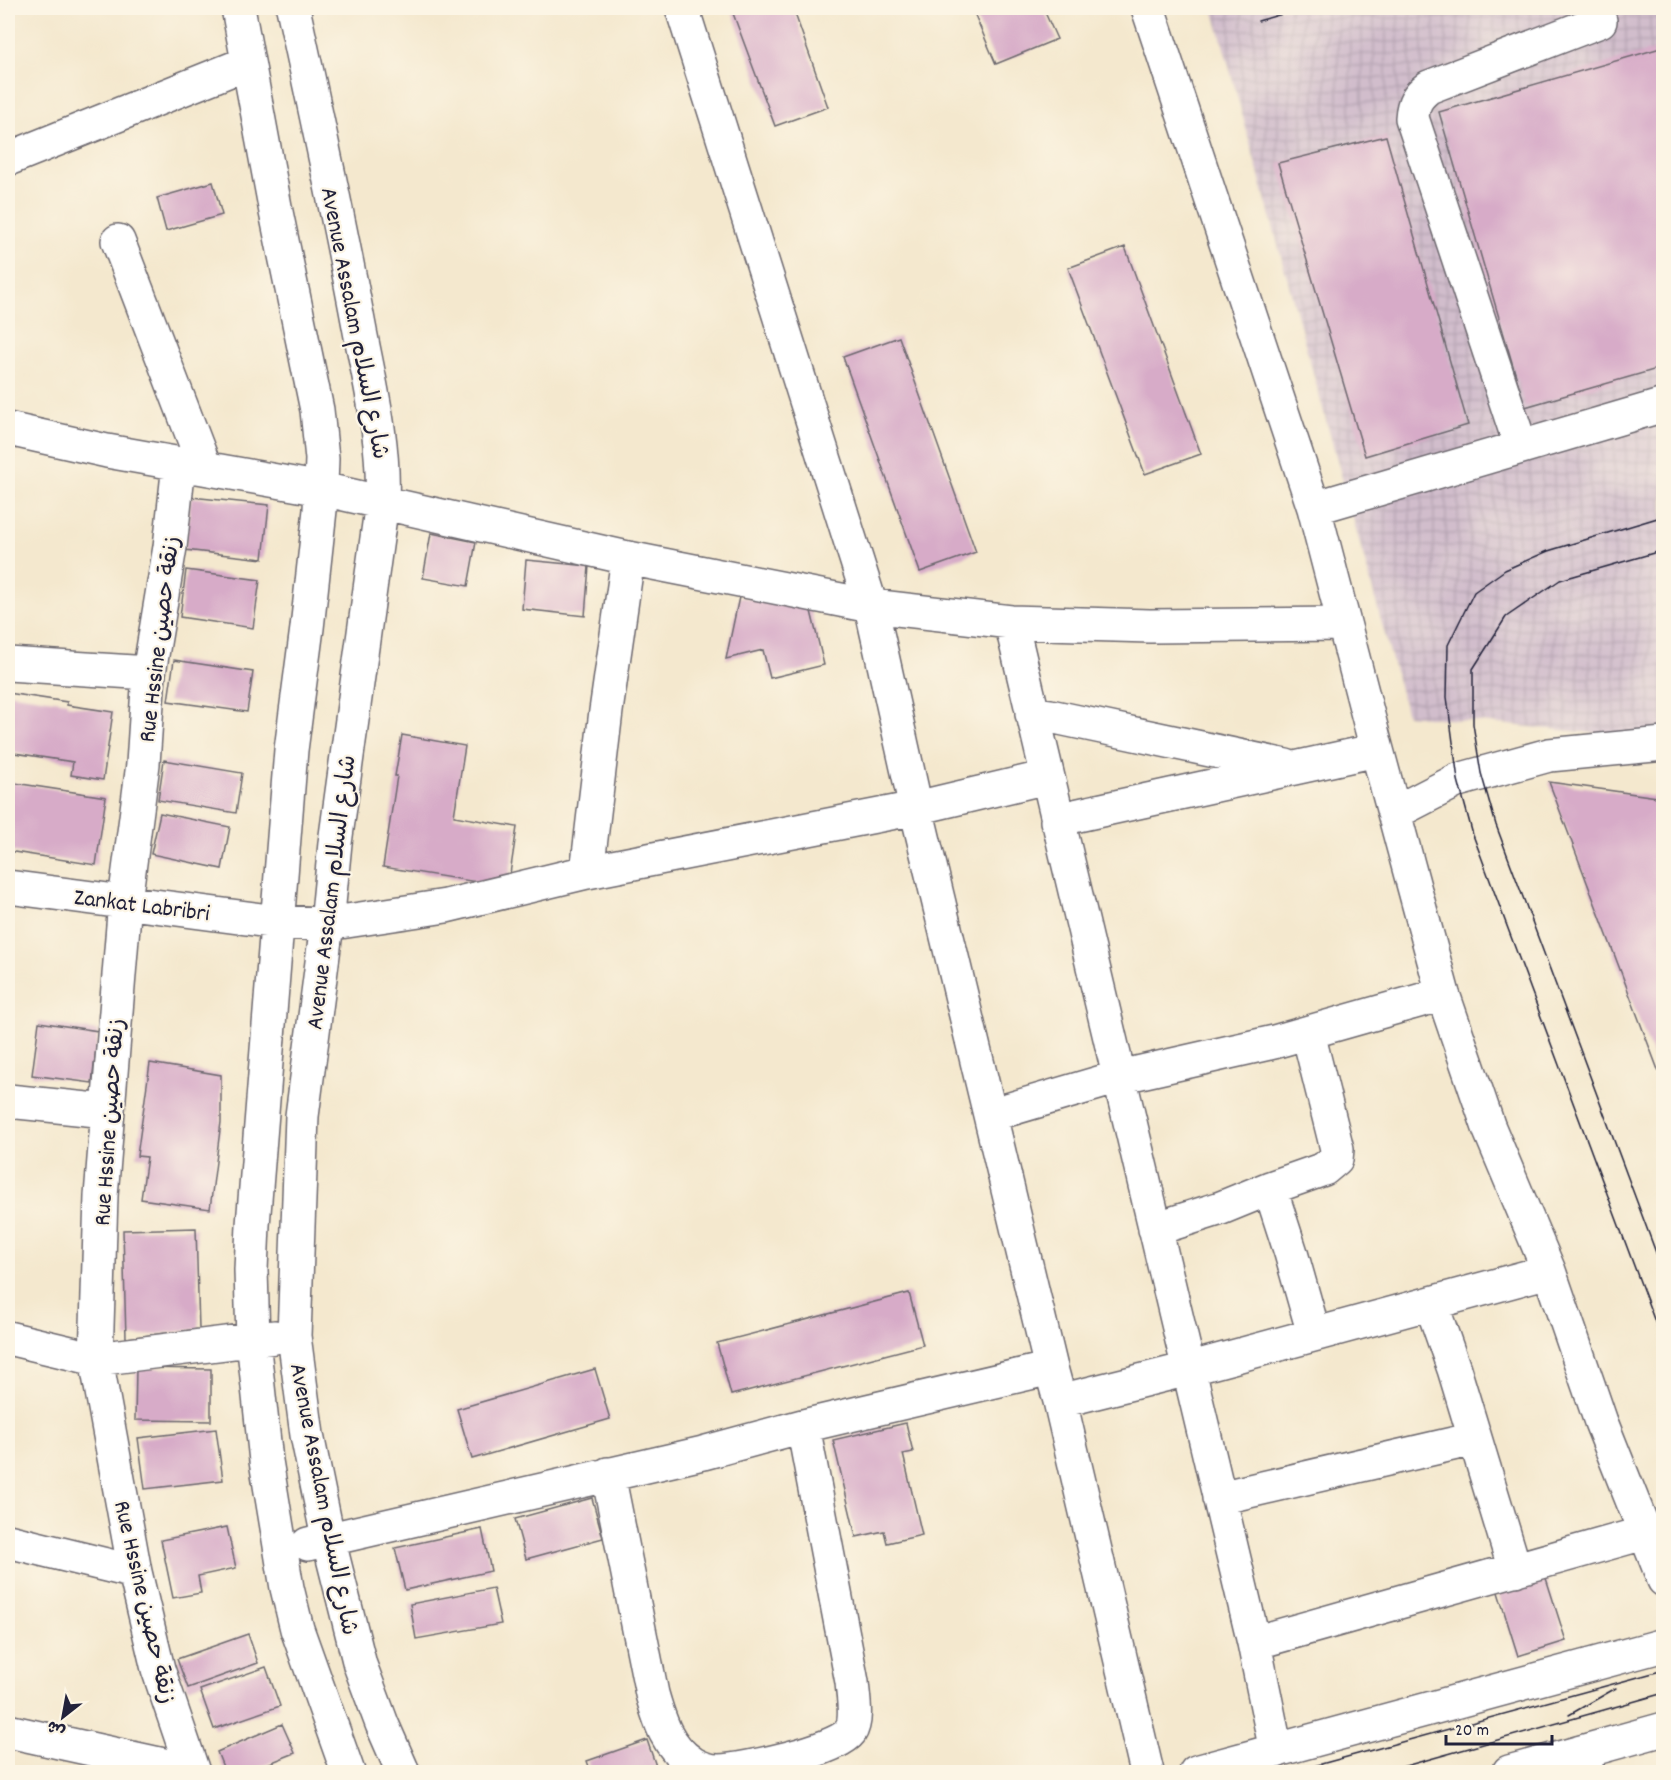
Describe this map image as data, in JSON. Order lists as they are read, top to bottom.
{
  "streets": {
    "street": ["Avenue Assalam شارع السلام", "Rue Hssine زنقة حصين", "Zankat Labribri"]
  },
  "crossings": [
    ["Avenue Assalam شارع السلام", "Zankat Labribri"],
    ["Rue Hssine زنقة حصين", "Zankat Labribri"]
  ],
  "scale_bar": "20 m",
  "north": "bottom left"
}
